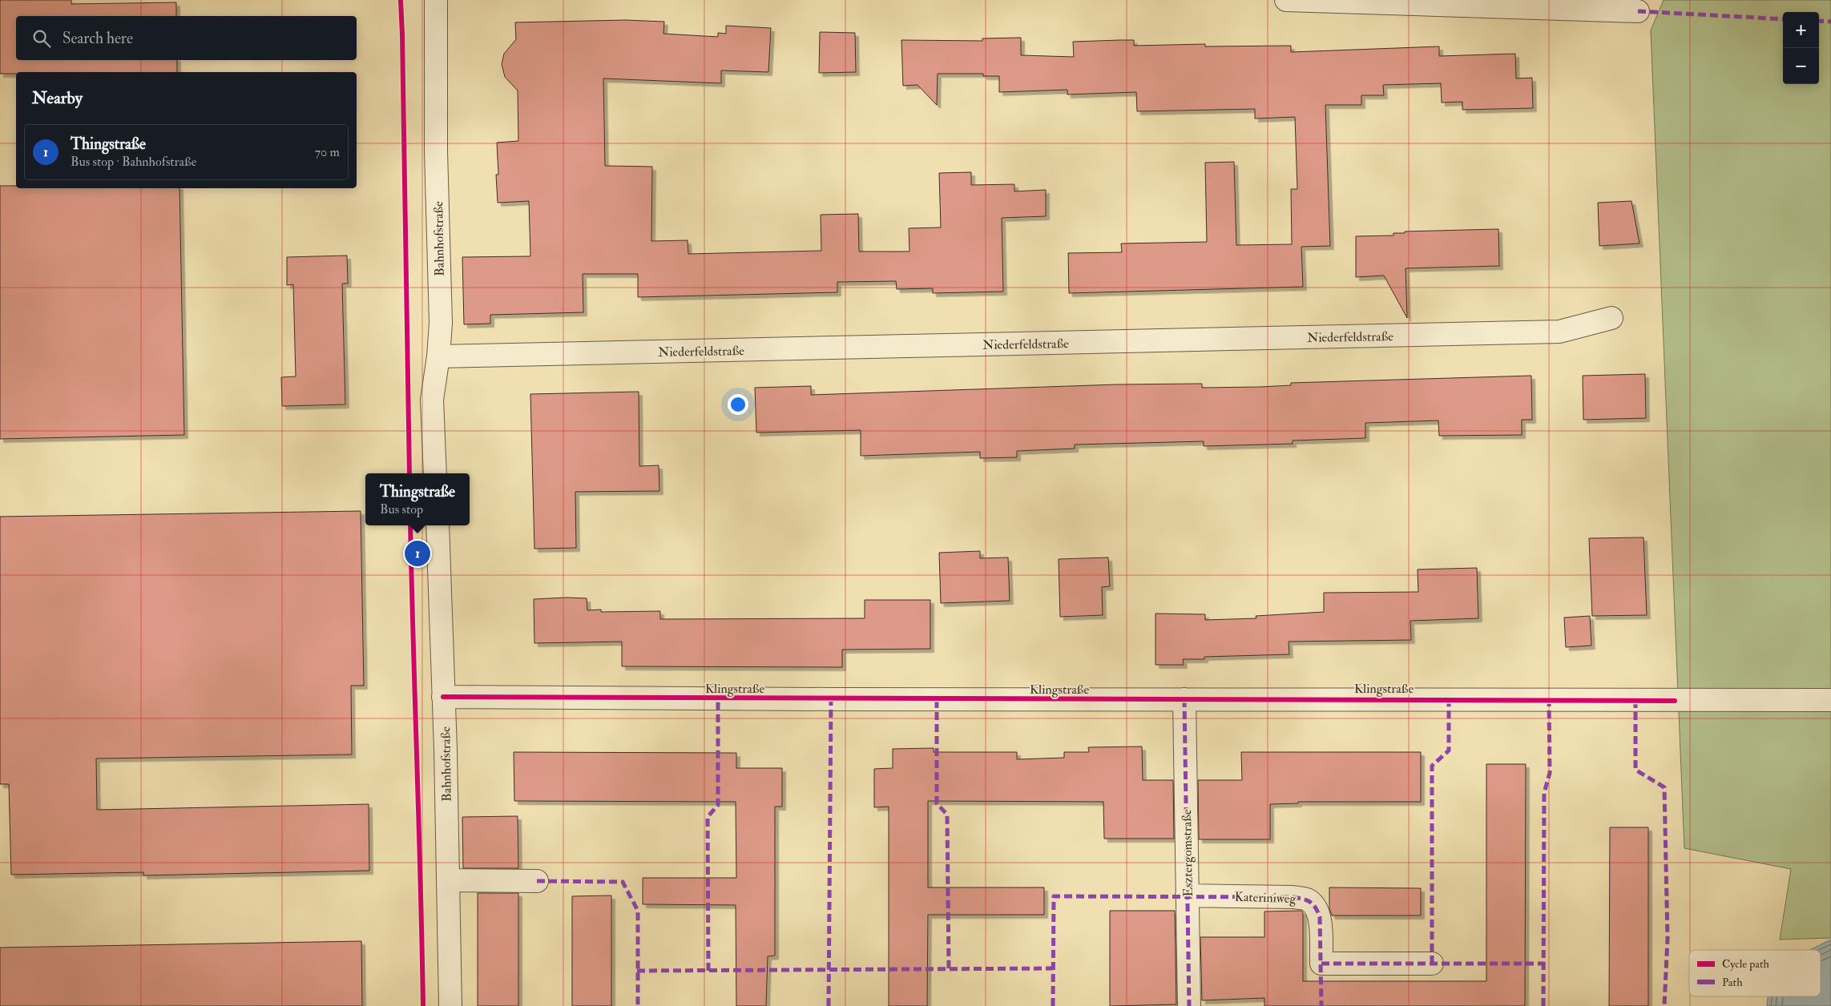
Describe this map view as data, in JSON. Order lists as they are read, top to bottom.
{
  "streets": {
    "street": [
      "Bahnhofstraße",
      "Niederfeldstraße",
      "Klingstraße",
      "Esztergomstraße",
      "Kateriniweg"
    ]
  },
  "crossings": [
    ["Bahnhofstraße", "Niederfeldstraße"],
    ["Bahnhofstraße", "Klingstraße"],
    ["Klingstraße", "Esztergomstraße"],
    ["Esztergomstraße", "Kateriniweg"]
  ],
  "legend": ["Cycle path", "Path"],
  "page": {
    "map_buttons": ["+", "−"],
    "search": "Search here",
    "heading": "Nearby",
    "list": [
      {
        "mark": "1",
        "name": "Thingstraße",
        "note": "Bus stop · Bahnhofstraße",
        "value": "70 m"
      }
    ],
    "popup": ["Thingstraße", "Bus stop"],
    "pins": "1"
  }
}
